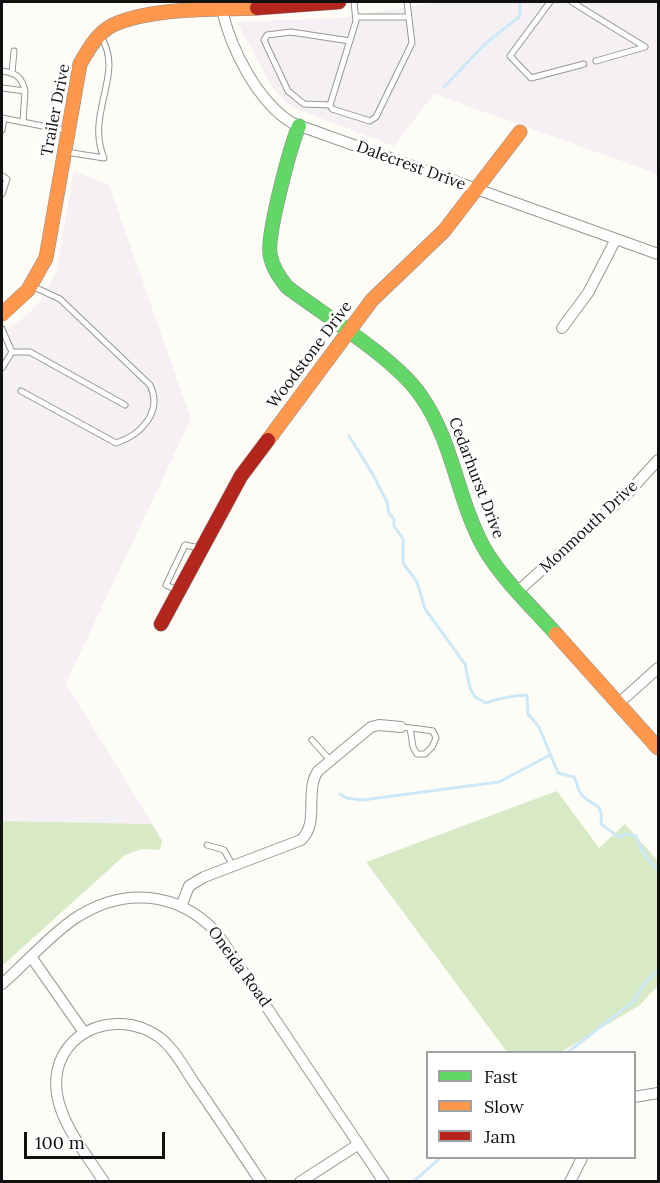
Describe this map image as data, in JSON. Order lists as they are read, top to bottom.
{
  "streets": {
    "street": [
      "Trailer Drive",
      "Dalecrest Drive",
      "Woodstone Drive",
      "Cedarhurst Drive",
      "Monmouth Drive",
      "Oneida Road"
    ]
  },
  "crossings": [
    ["Trailer Drive", "Dalecrest Drive"],
    ["Dalecrest Drive", "Woodstone Drive"],
    ["Dalecrest Drive", "Cedarhurst Drive"],
    ["Woodstone Drive", "Cedarhurst Drive"],
    ["Cedarhurst Drive", "Monmouth Drive"]
  ],
  "legend": ["Fast", "Slow", "Jam"],
  "scale_bar": "100 m"
}
